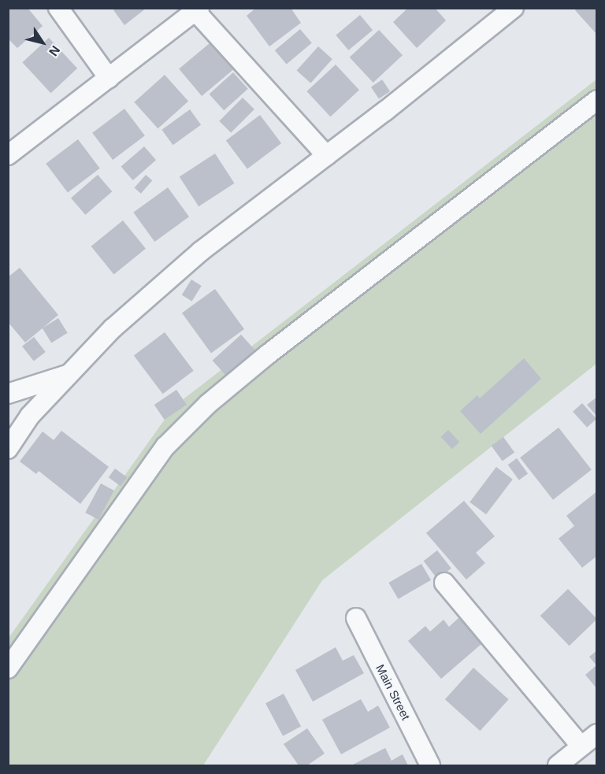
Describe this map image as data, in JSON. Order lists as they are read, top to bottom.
{
  "streets": {
    "street": ["Main Street"]
  },
  "north": "bottom right"
}
